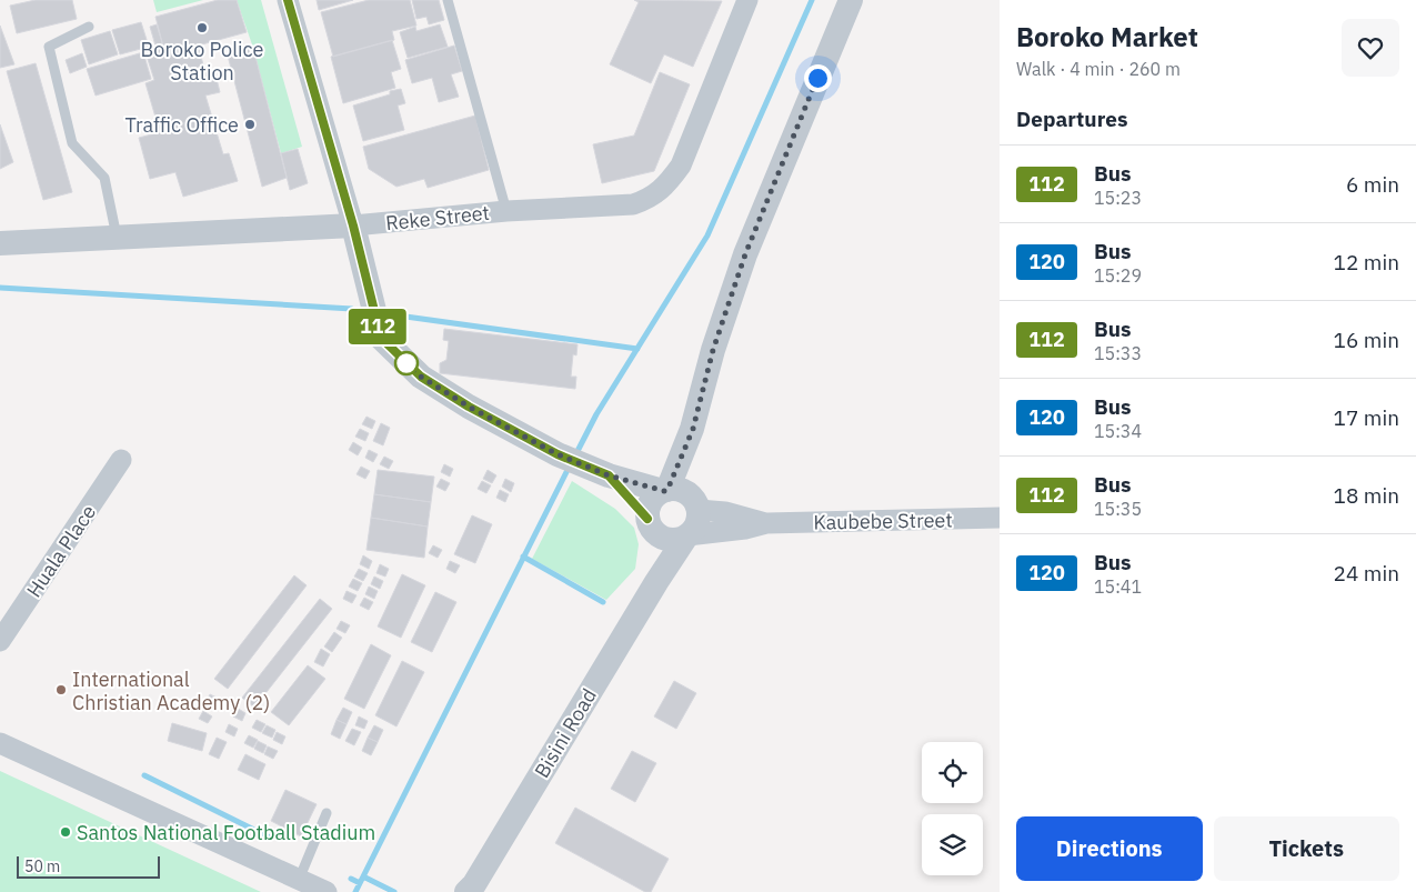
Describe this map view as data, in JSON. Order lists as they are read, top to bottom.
{
  "streets": {
    "street": [
      "Reke Street",
      "Kaubebe Street",
      "Huala Place",
      "Bisini Road"
    ]
  },
  "crossings": [
    ["Kaubebe Street", "Bisini Road"]
  ],
  "places": [
    "Boroko Police Station",
    "Traffic Office",
    "International Christian Academy (2)",
    "Santos National Football Stadium"
  ],
  "lines": ["bus line 112"],
  "scale_bar": "50 m",
  "page": {
    "on_map": "112",
    "heading": [
      ["Boroko Market", "Walk · 4 min · 260 m"],
      "Departures"
    ],
    "list": [
      {
        "mark": "112",
        "name": "Bus",
        "note": "15:23",
        "value": "6 min"
      },
      {
        "mark": "120",
        "name": "Bus",
        "note": "15:29",
        "value": "12 min"
      },
      {
        "mark": "112",
        "name": "Bus",
        "note": "15:33",
        "value": "16 min"
      },
      {
        "mark": "120",
        "name": "Bus",
        "note": "15:34",
        "value": "17 min"
      },
      {
        "mark": "112",
        "name": "Bus",
        "note": "15:35",
        "value": "18 min"
      },
      {
        "mark": "120",
        "name": "Bus",
        "note": "15:41",
        "value": "24 min"
      }
    ],
    "buttons": ["Directions", "Tickets"],
    "scale": "50 m"
  }
}
